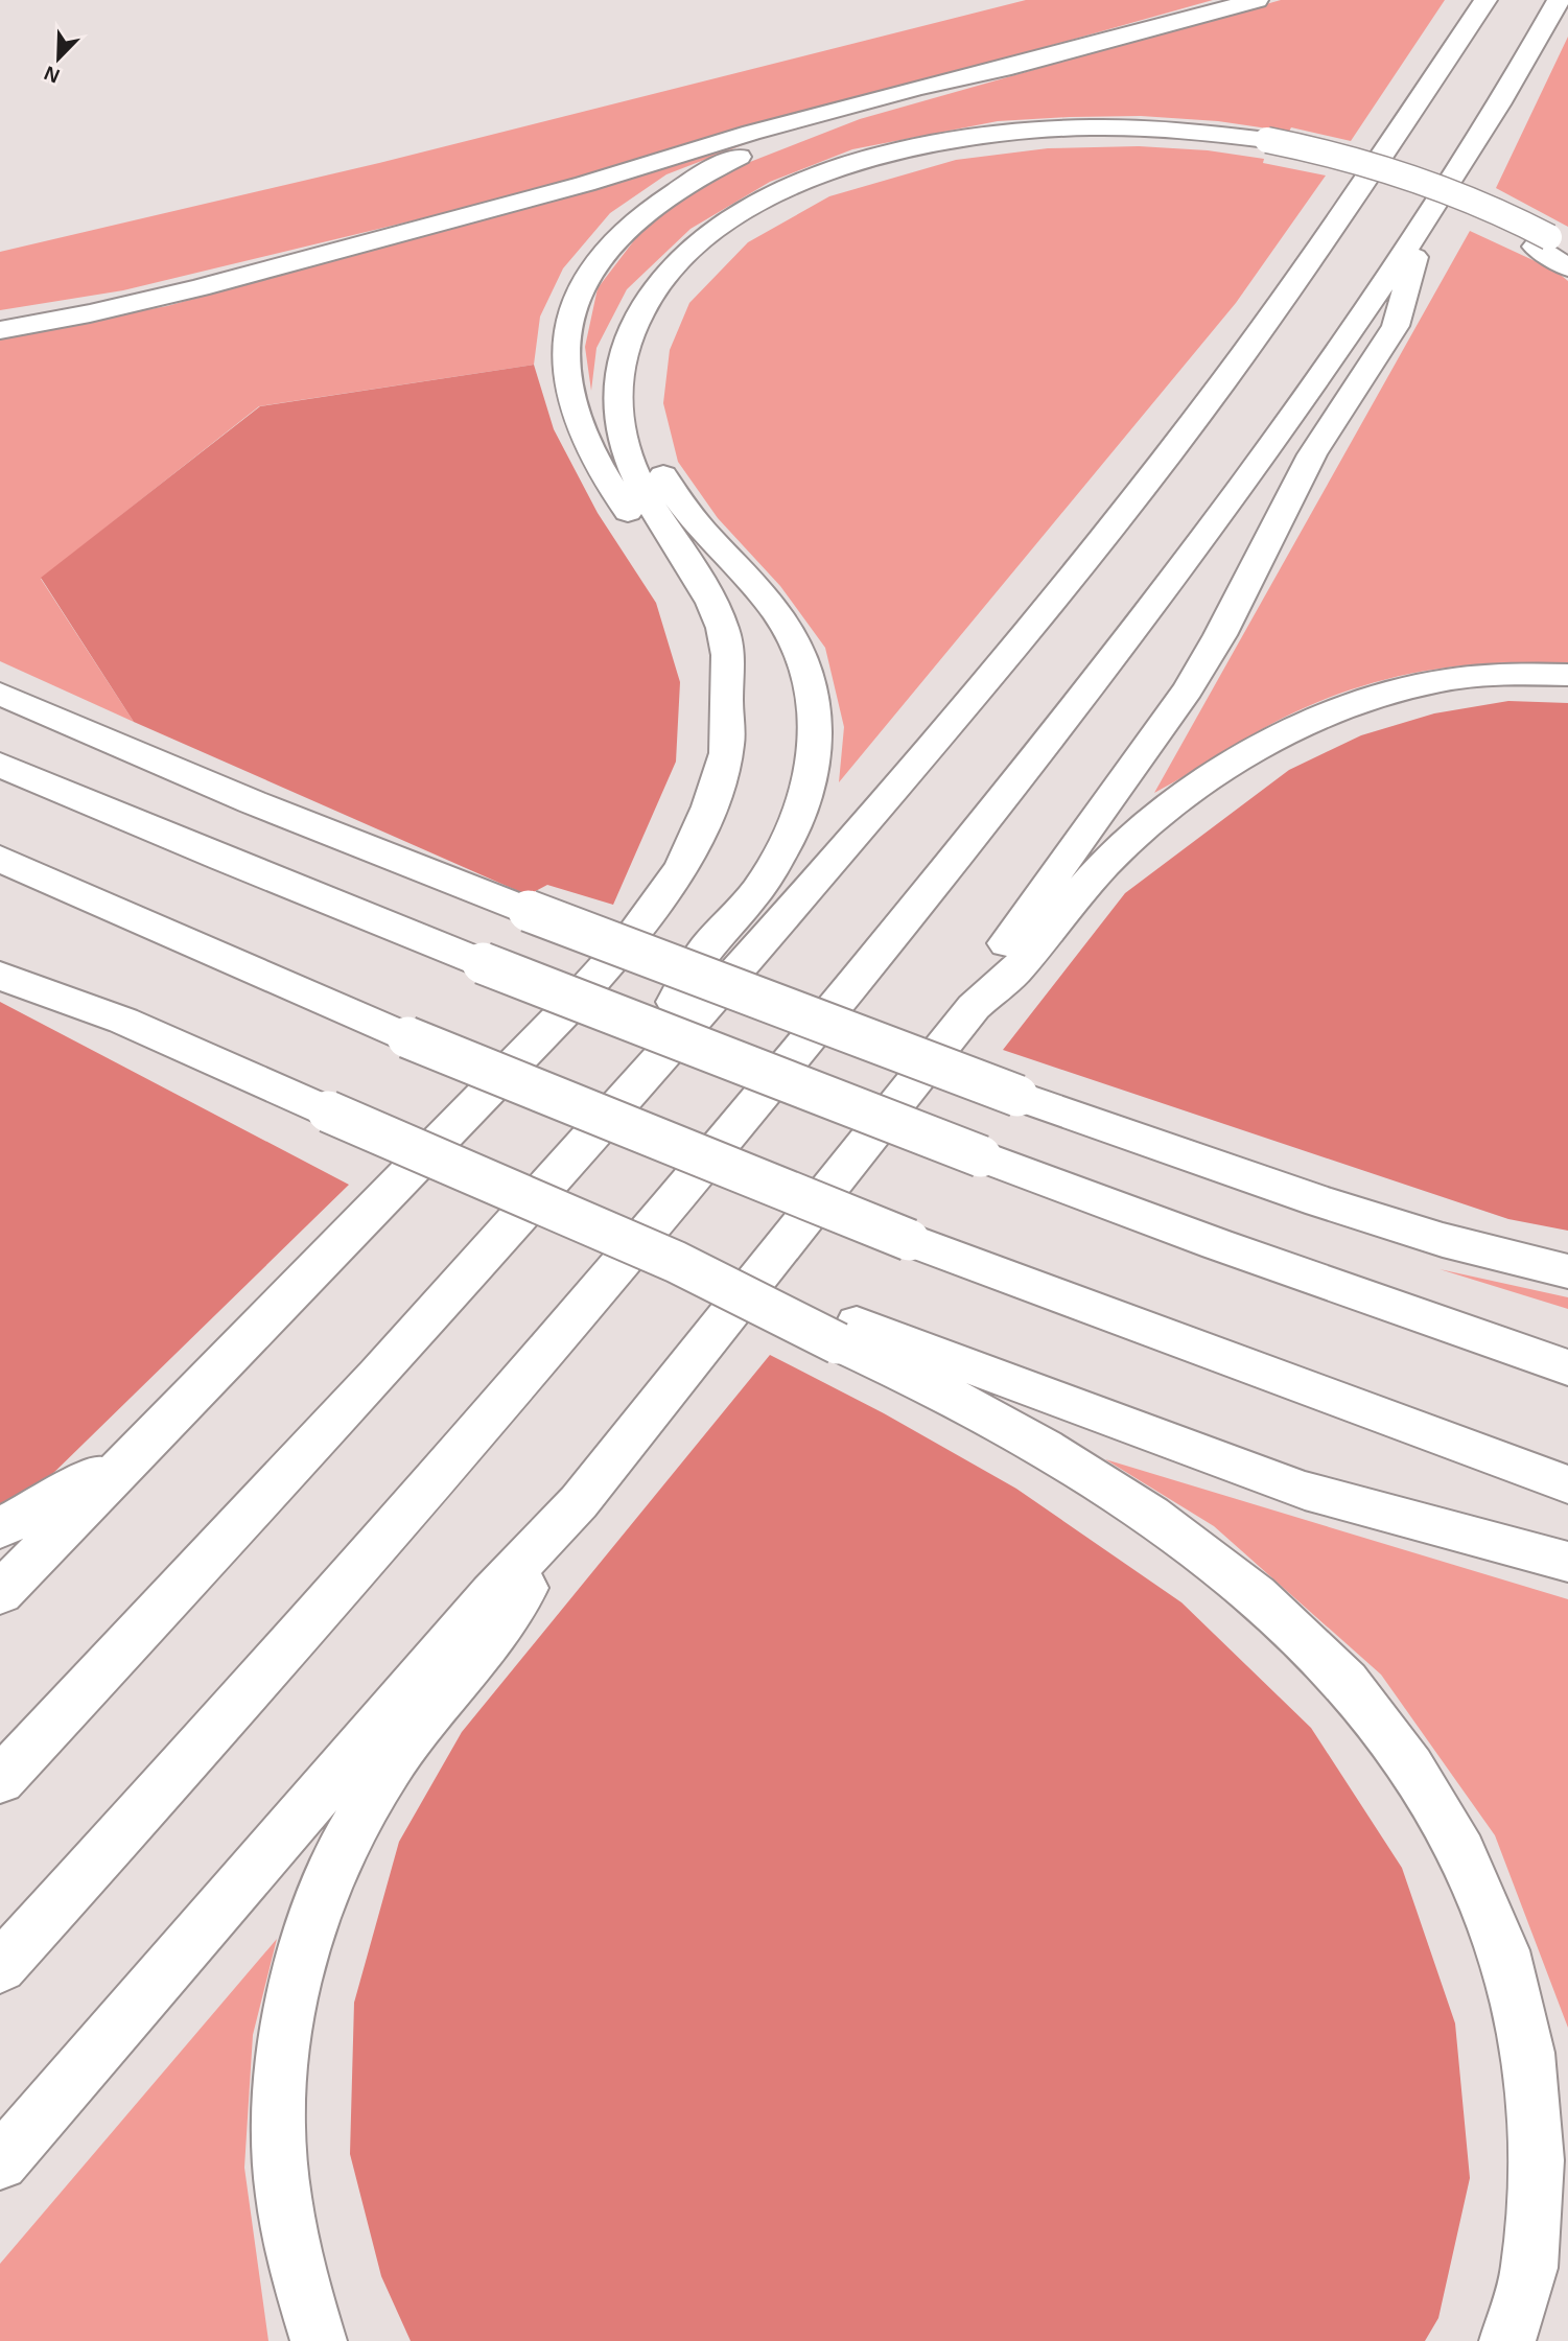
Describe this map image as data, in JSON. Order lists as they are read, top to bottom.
{
  "north": "bottom left"
}
